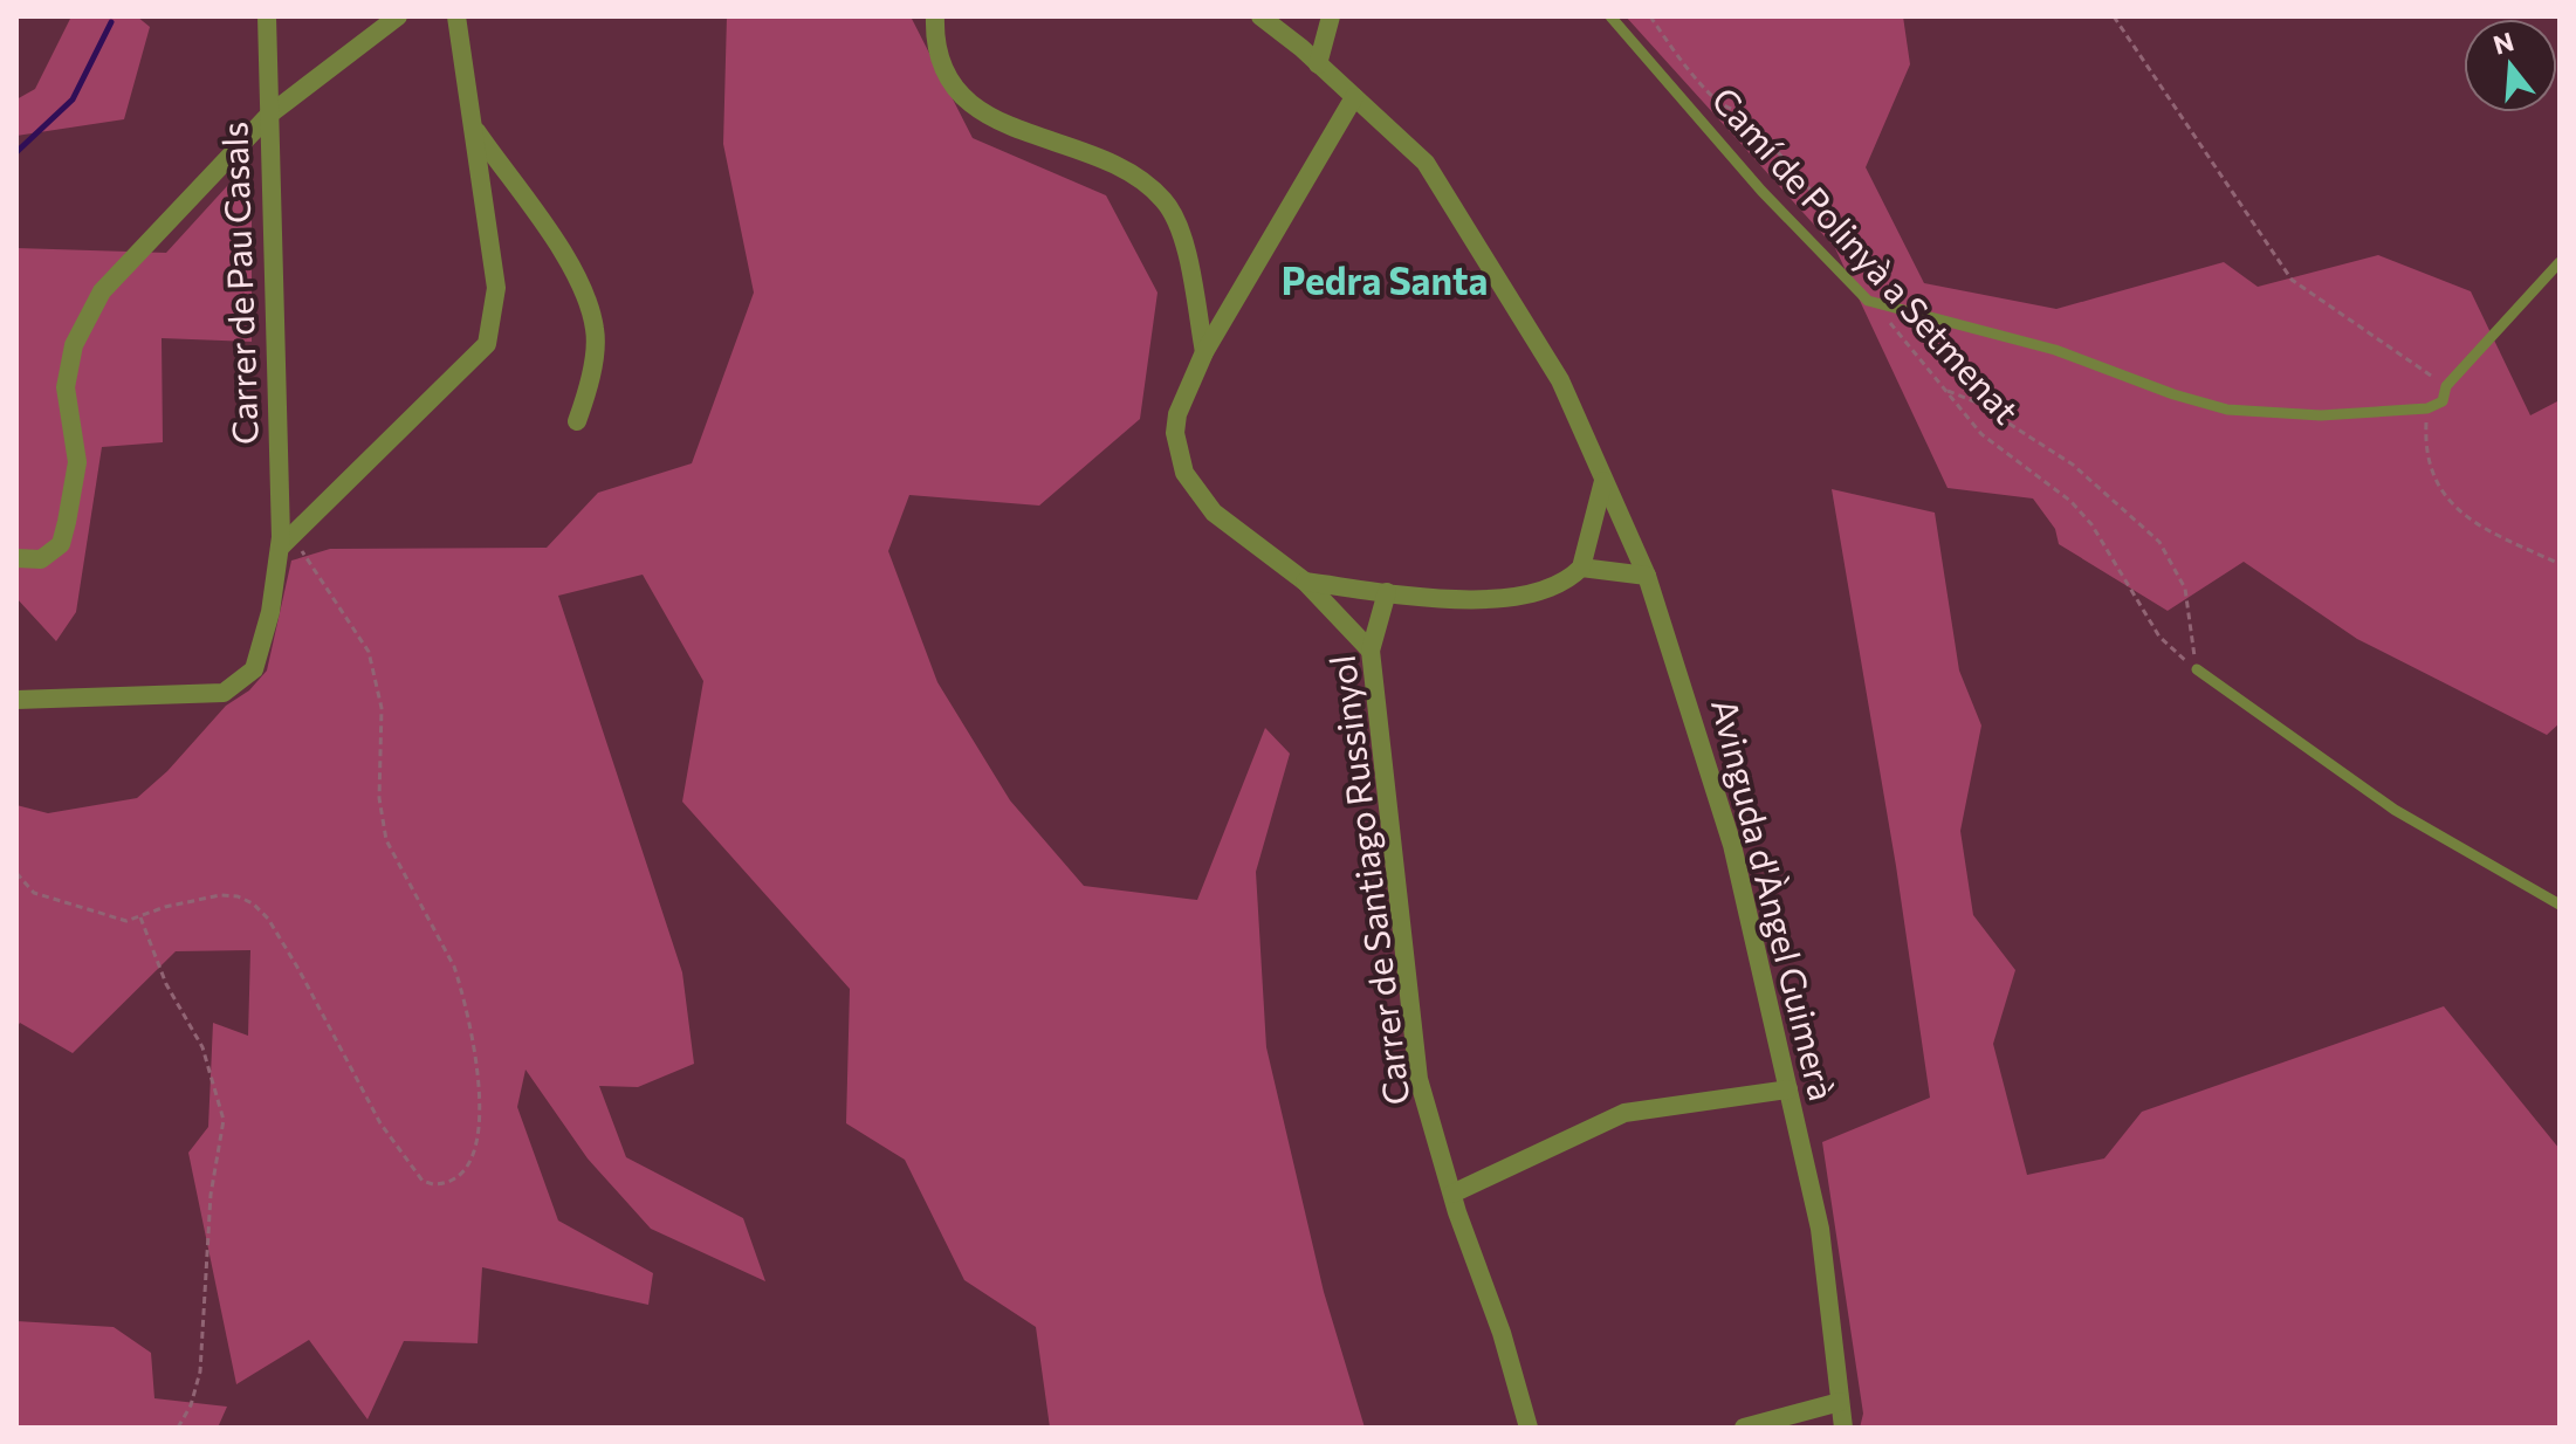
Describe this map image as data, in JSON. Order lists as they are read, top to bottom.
{
  "streets": {
    "street": ["Carrer de Pau Casals", "Carrer de Santiago Russinyol", "Avinguda d'Àngel Guimerà"],
    "lane": ["Camí de Polinyà a Setmenat"]
  },
  "districts": ["Pedra Santa"],
  "north": "top"
}
